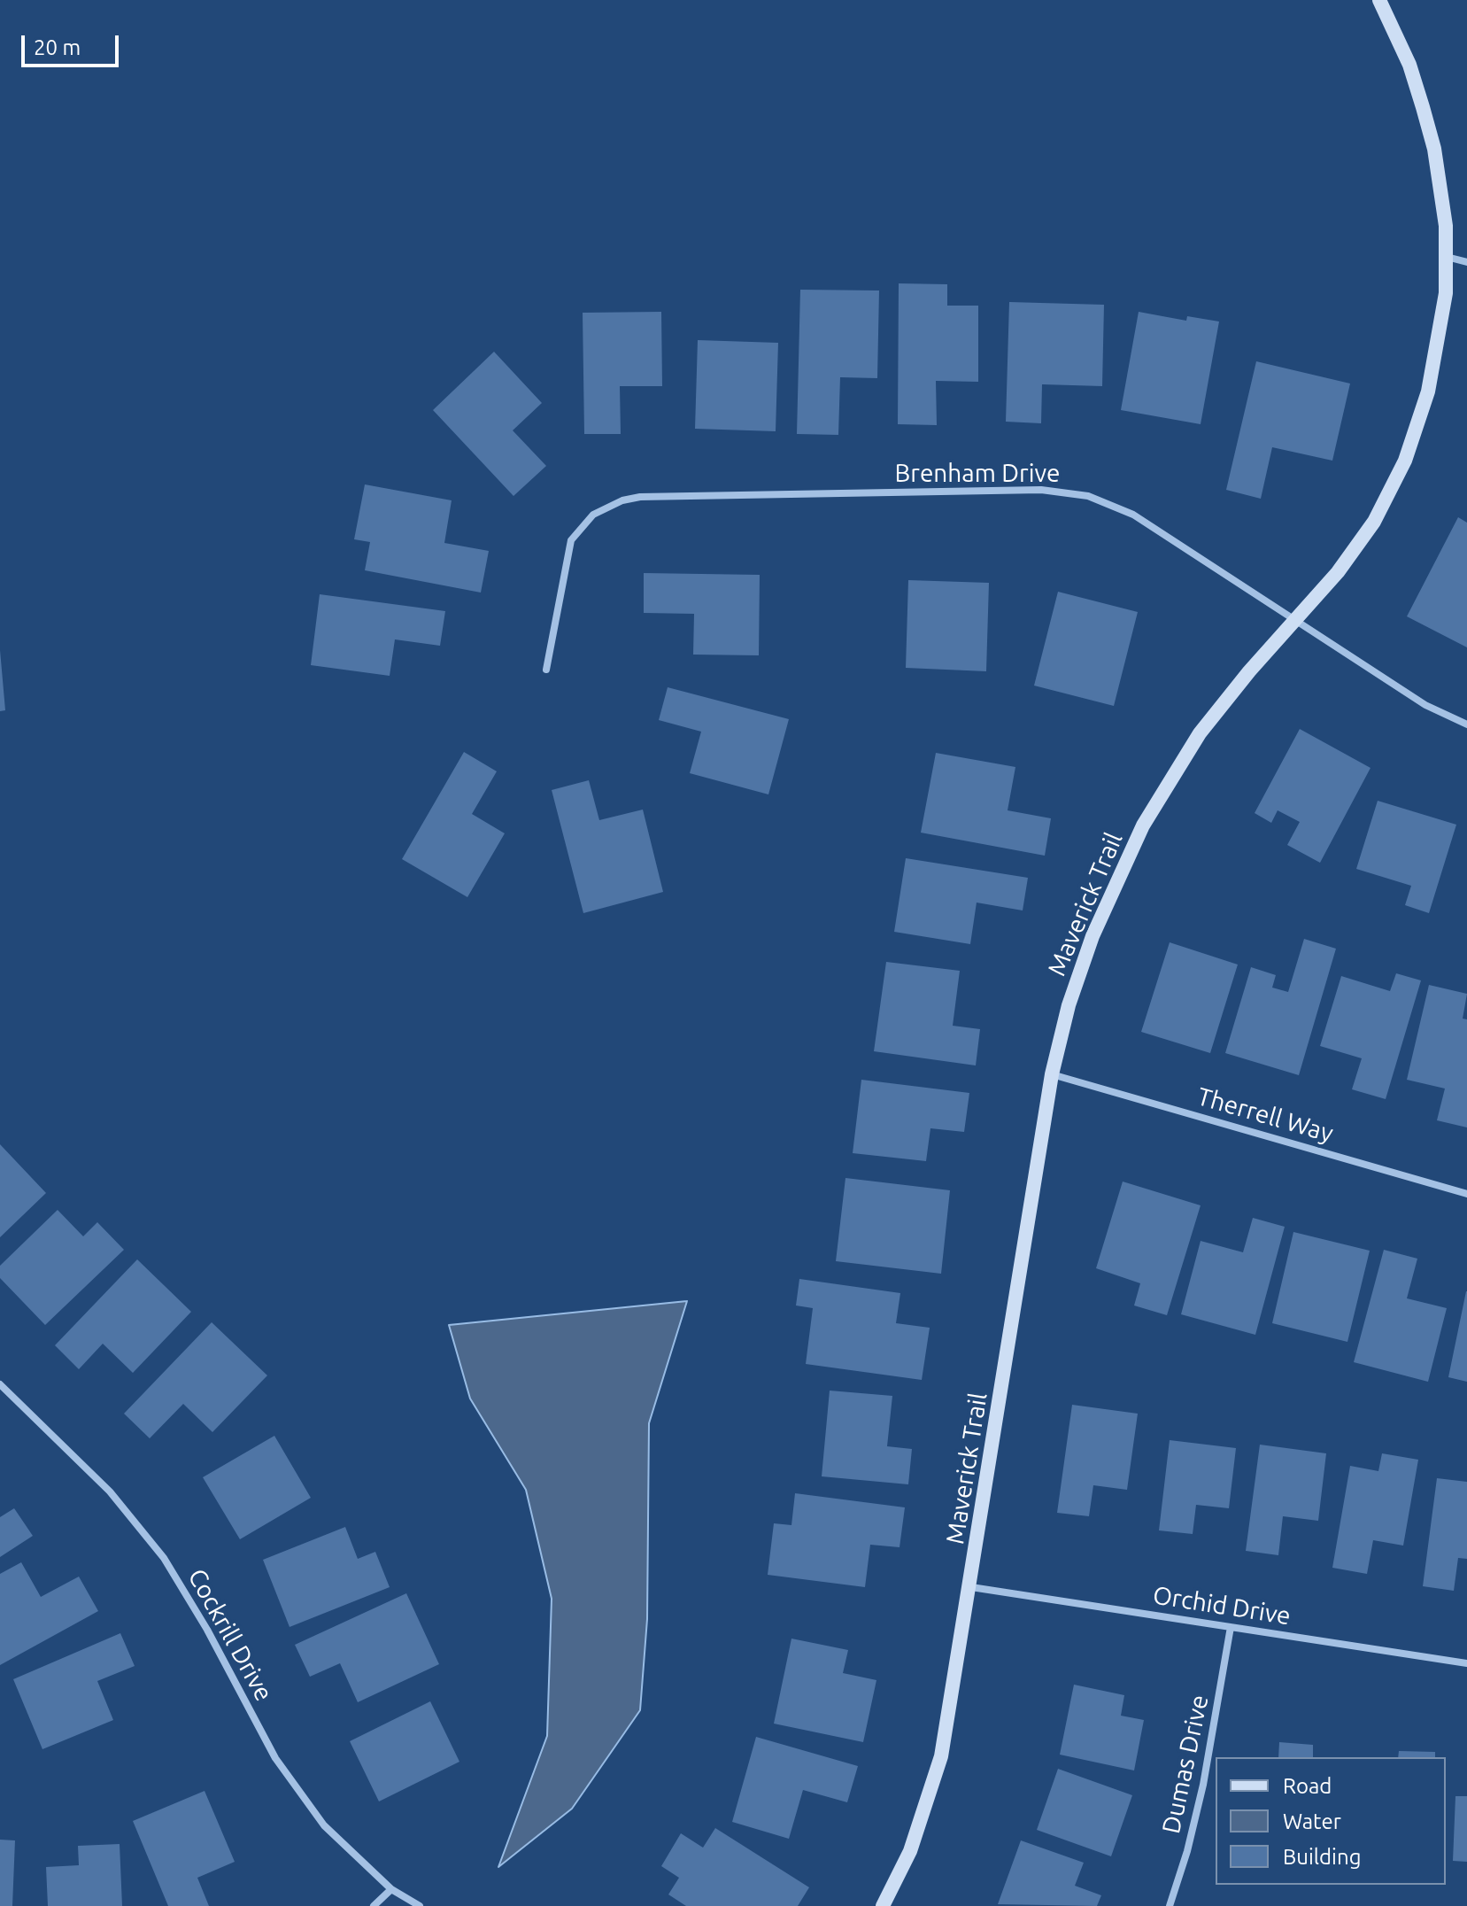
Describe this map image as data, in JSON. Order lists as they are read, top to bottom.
{
  "streets": {
    "street": [
      "Brenham Drive",
      "Maverick Trail",
      "Therrell Way",
      "Orchid Drive",
      "Cockrill Drive",
      "Dumas Drive"
    ]
  },
  "crossings": [
    ["Brenham Drive", "Maverick Trail"],
    ["Maverick Trail", "Therrell Way"],
    ["Maverick Trail", "Orchid Drive"],
    ["Orchid Drive", "Dumas Drive"]
  ],
  "legend": ["Road", "Water", "Building"],
  "scale_bar": "20 m"
}
